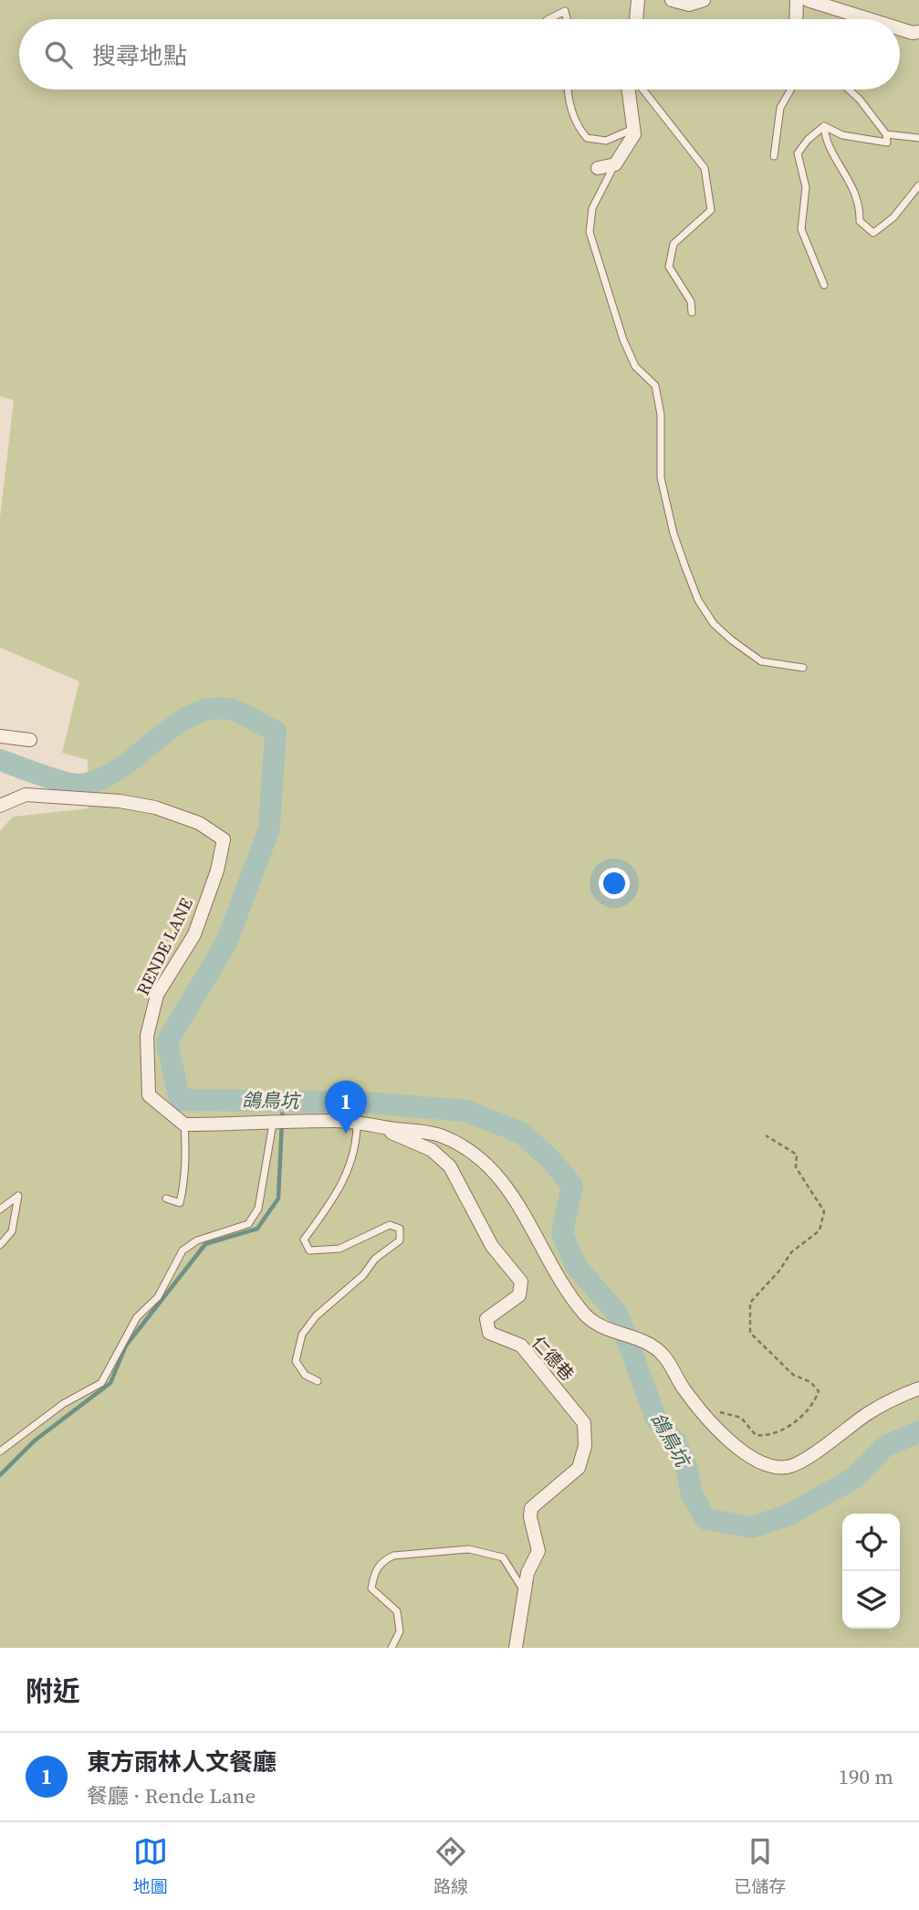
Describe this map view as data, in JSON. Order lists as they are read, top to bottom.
{
  "streets": {
    "street": ["RENDE LANE", "仁德巷"]
  },
  "water": ["鴿鳥坑"],
  "page": {
    "search": "搜尋地點",
    "pins": "1",
    "heading": "附近",
    "list": [
      {
        "mark": "1",
        "name": "東方雨林人文餐廳",
        "note": "餐廳 · Rende Lane",
        "value": "190 m"
      }
    ],
    "nav": ["地圖", "路線", "已儲存"]
  }
}
